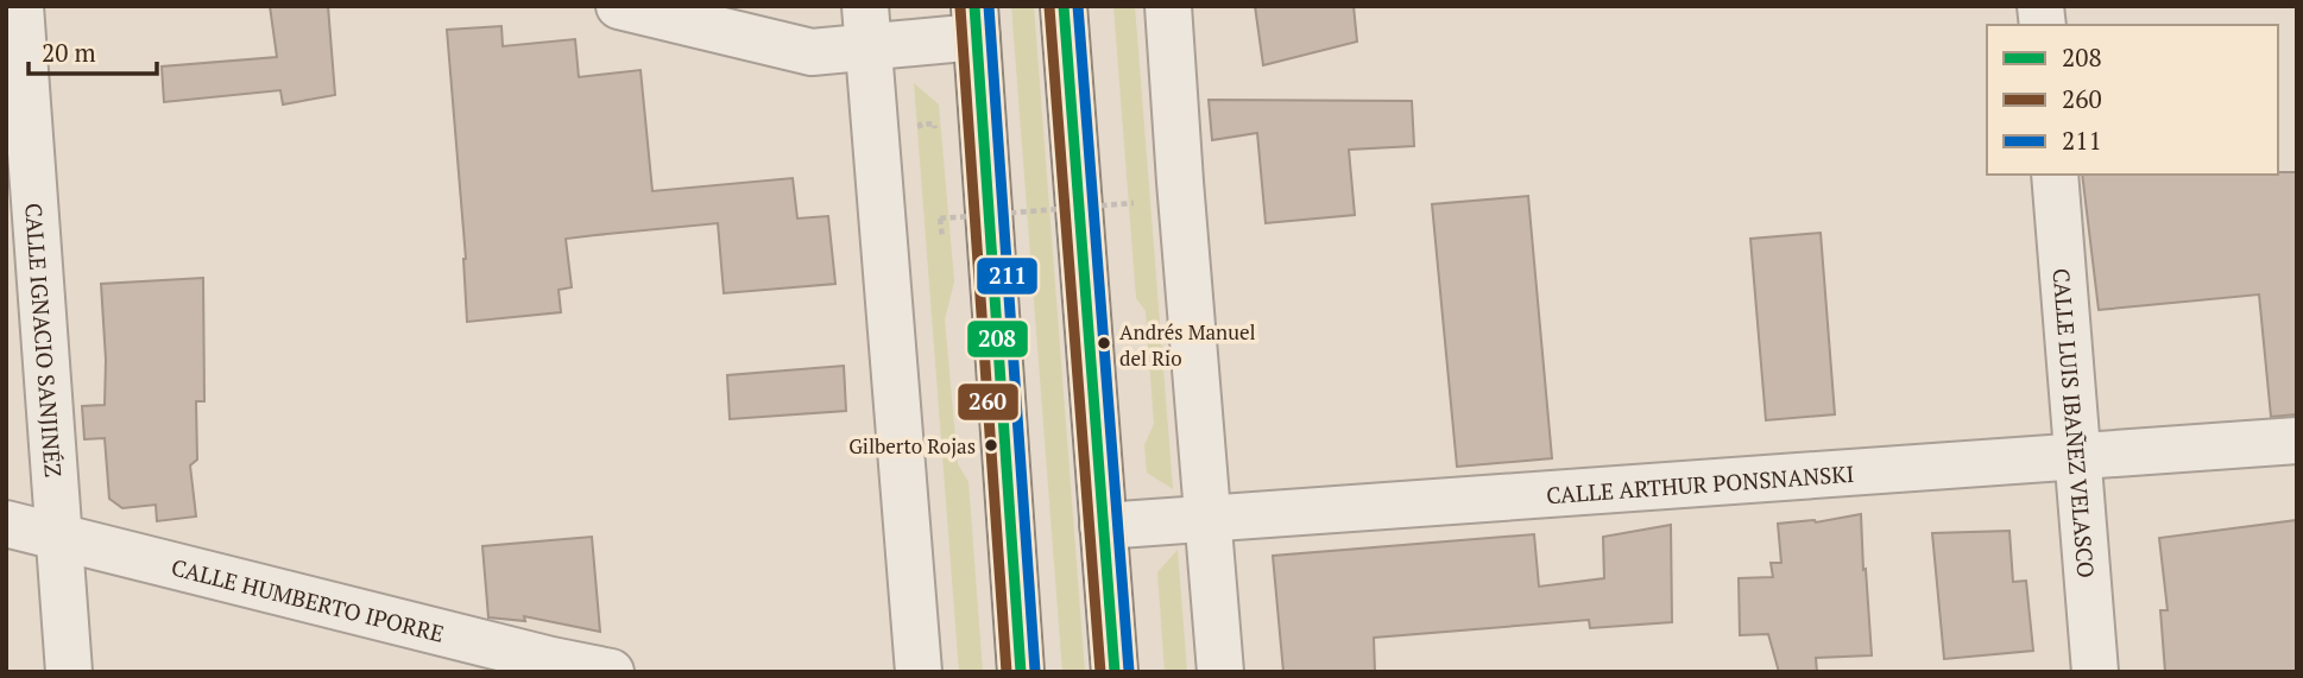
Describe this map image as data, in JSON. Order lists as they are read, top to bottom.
{
  "streets": {
    "street": [
      "CALLE IGNACIO SANJINÉZ",
      "CALLE LUIS IBAÑEZ VELASCO",
      "CALLE ARTHUR PONSNANSKI",
      "CALLE HUMBERTO IPORRE"
    ]
  },
  "crossings": [
    ["CALLE IGNACIO SANJINÉZ", "CALLE HUMBERTO IPORRE"],
    ["CALLE LUIS IBAÑEZ VELASCO", "CALLE ARTHUR PONSNANSKI"]
  ],
  "places": ["Andrés Manuel del Rio", "Gilberto Rojas"],
  "lines": ["transit line 208", "transit line 211", "transit line 260"],
  "legend": ["208", "260", "211"],
  "scale_bar": "20 m"
}
